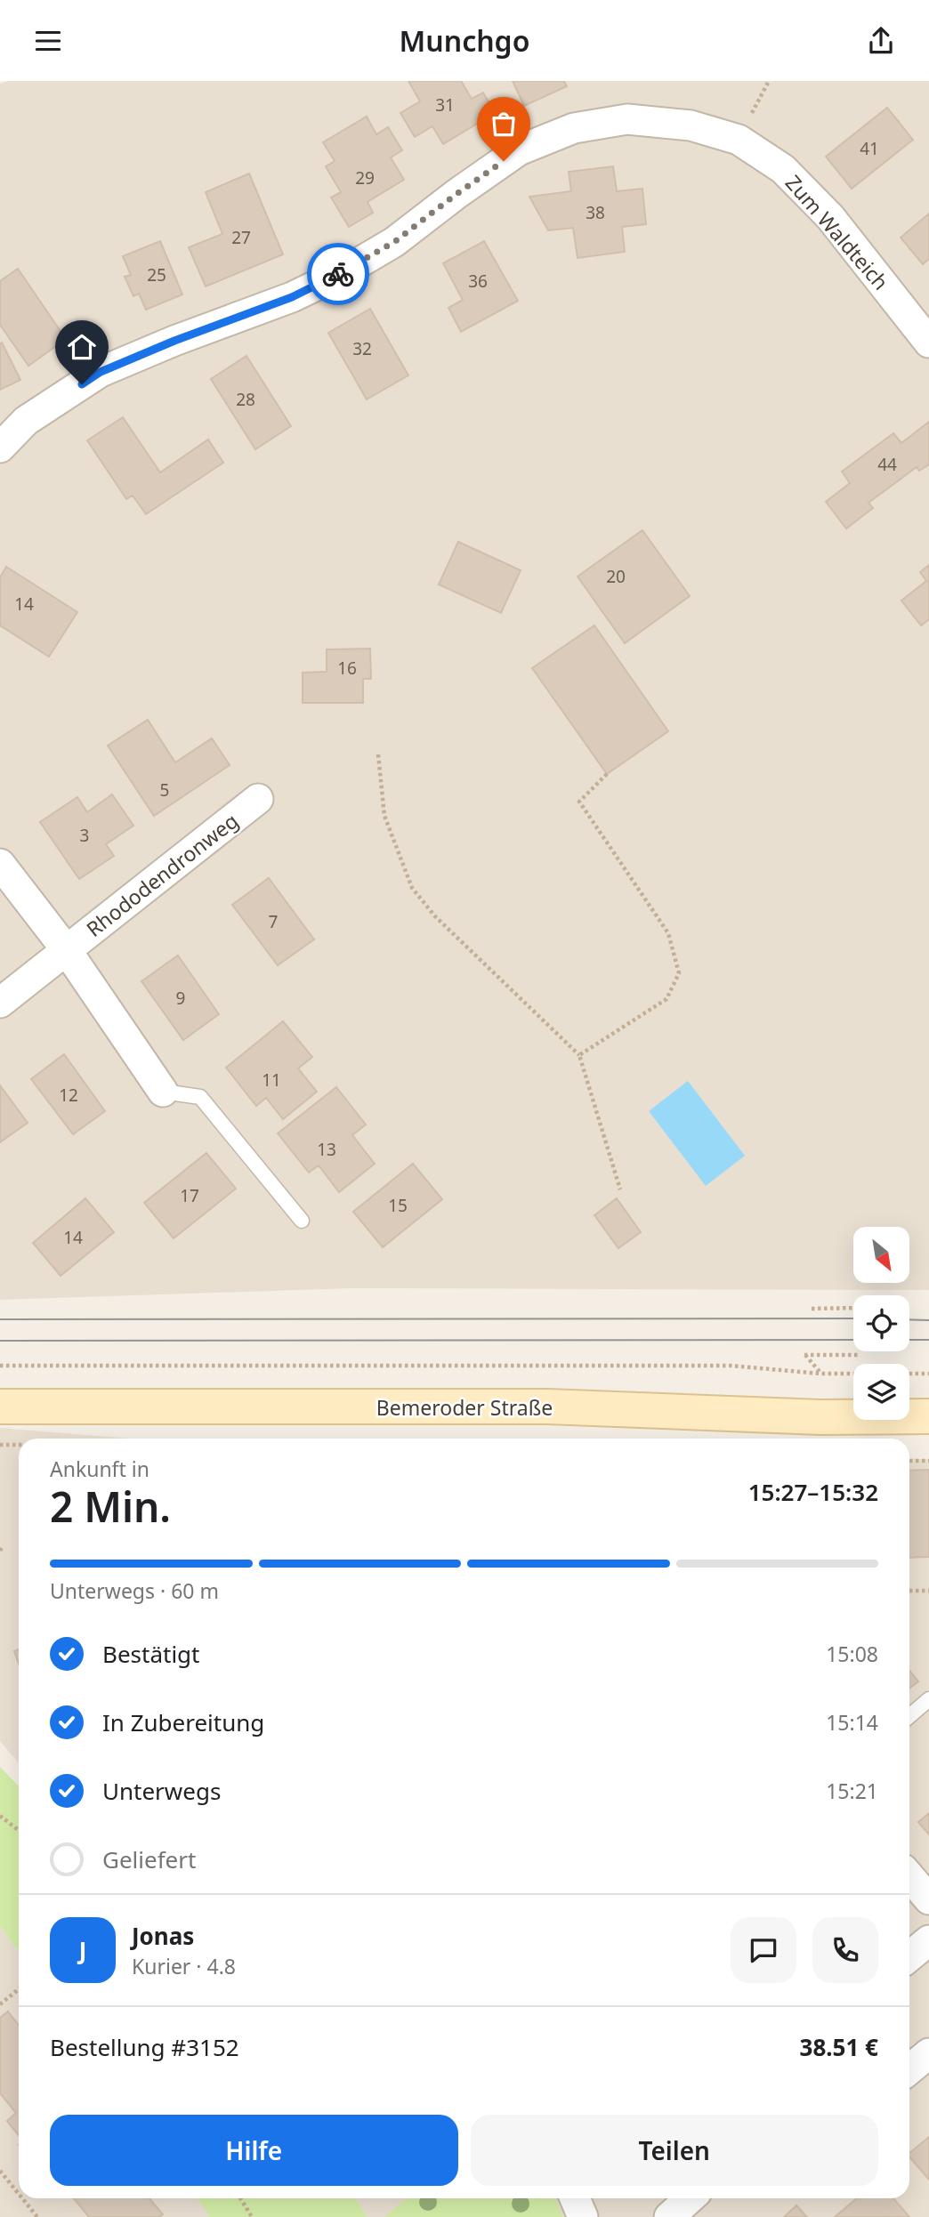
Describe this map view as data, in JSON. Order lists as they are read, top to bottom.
{
  "streets": {
    "main road": ["Bemeroder Straße"],
    "street": ["Zum Waldteich", "Rhododendronweg"]
  },
  "house_numbers": [
    "31",
    "41",
    "29",
    "38",
    "27",
    "25",
    "36",
    "32",
    "28",
    "44",
    "20",
    "14",
    "16",
    "5",
    "3",
    "7",
    "9",
    "11",
    "12",
    "13",
    "17",
    "15",
    "14"
  ],
  "north": "bottom right",
  "page": {
    "header": "Munchgo",
    "heading": ["2 Min.", "Ankunft in", "15:27–15:32"],
    "panel": [
      "Jonas",
      "Kurier · 4.8",
      "Bestellung #3152",
      "38.51 €"
    ],
    "bar": "Unterwegs · 60 m",
    "list": [
      ["Bestätigt", "15:08"],
      ["In Zubereitung", "15:14"],
      ["Unterwegs", "15:21"],
      "Geliefert"
    ],
    "round": "J",
    "buttons": ["Hilfe", "Teilen"]
  }
}
